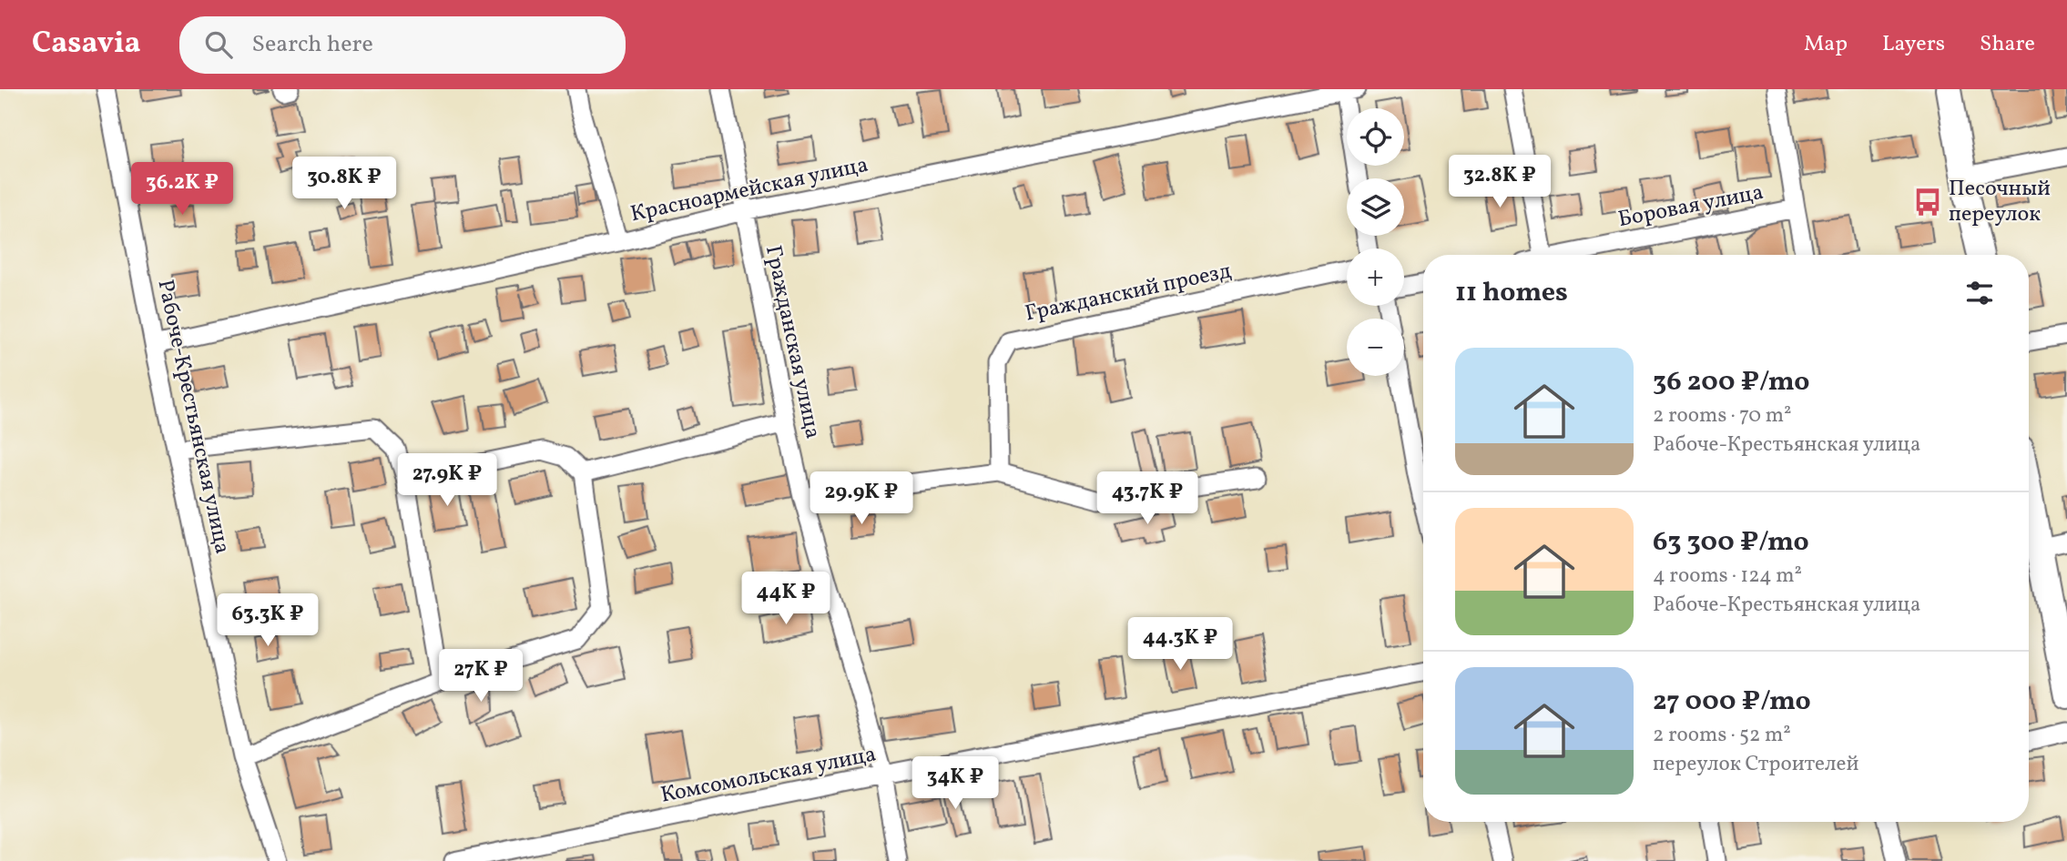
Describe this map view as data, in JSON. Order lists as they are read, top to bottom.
{
  "streets": {
    "street": [
      "Красноармейская улица",
      "Боровая улица",
      "Гражданский проезд",
      "Гражданская улица",
      "Рабоче-Крестьянская улица",
      "Комсомольская улица"
    ]
  },
  "crossings": [
    ["Красноармейская улица", "Гражданская улица"],
    ["Красноармейская улица", "Рабоче-Крестьянская улица"],
    ["Гражданская улица", "Комсомольская улица"]
  ],
  "places": {
    "bus stop": ["Песочный переулок"]
  },
  "page": {
    "header": "Casavia",
    "search": "Search here",
    "nav": ["Map", "Layers", "Share"],
    "map_buttons": ["+", "−"],
    "price": [
      "32.8K ₽",
      "30.8K ₽",
      "36.2K ₽",
      "27.9K ₽",
      "29.9K ₽",
      "43.7K ₽",
      "44K ₽",
      "63.3K ₽",
      "44.3K ₽",
      "27K ₽",
      "34K ₽"
    ],
    "heading": "11 homes",
    "list": [
      {
        "name": "36 200 ₽/mo",
        "note": "2 rooms · 70 m² · Рабоче-Крестьянская улица"
      },
      {
        "name": "63 300 ₽/mo",
        "note": "4 rooms · 124 m² · Рабоче-Крестьянская улица"
      },
      {
        "name": "27 000 ₽/mo",
        "note": "2 rooms · 52 m² · переулок Строителей"
      }
    ]
  }
}
